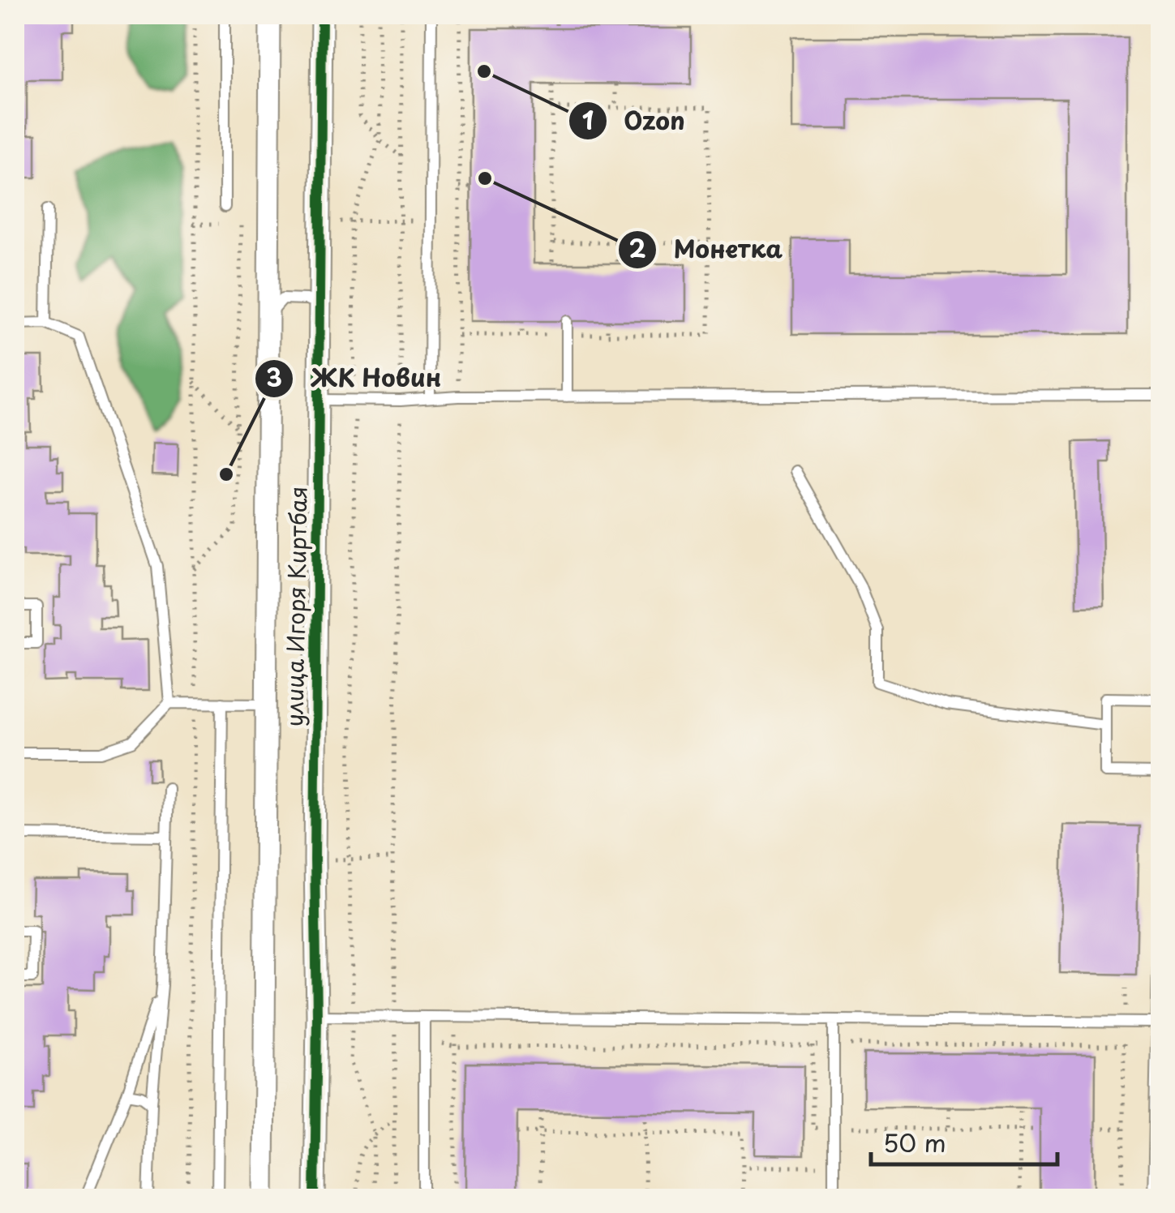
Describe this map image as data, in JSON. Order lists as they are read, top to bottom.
{
  "streets": {
    "street": ["улица Игоря Киртбая"]
  },
  "places": ["Ozon", "Монетка", "ЖК Новин"],
  "scale_bar": "50 m"
}
